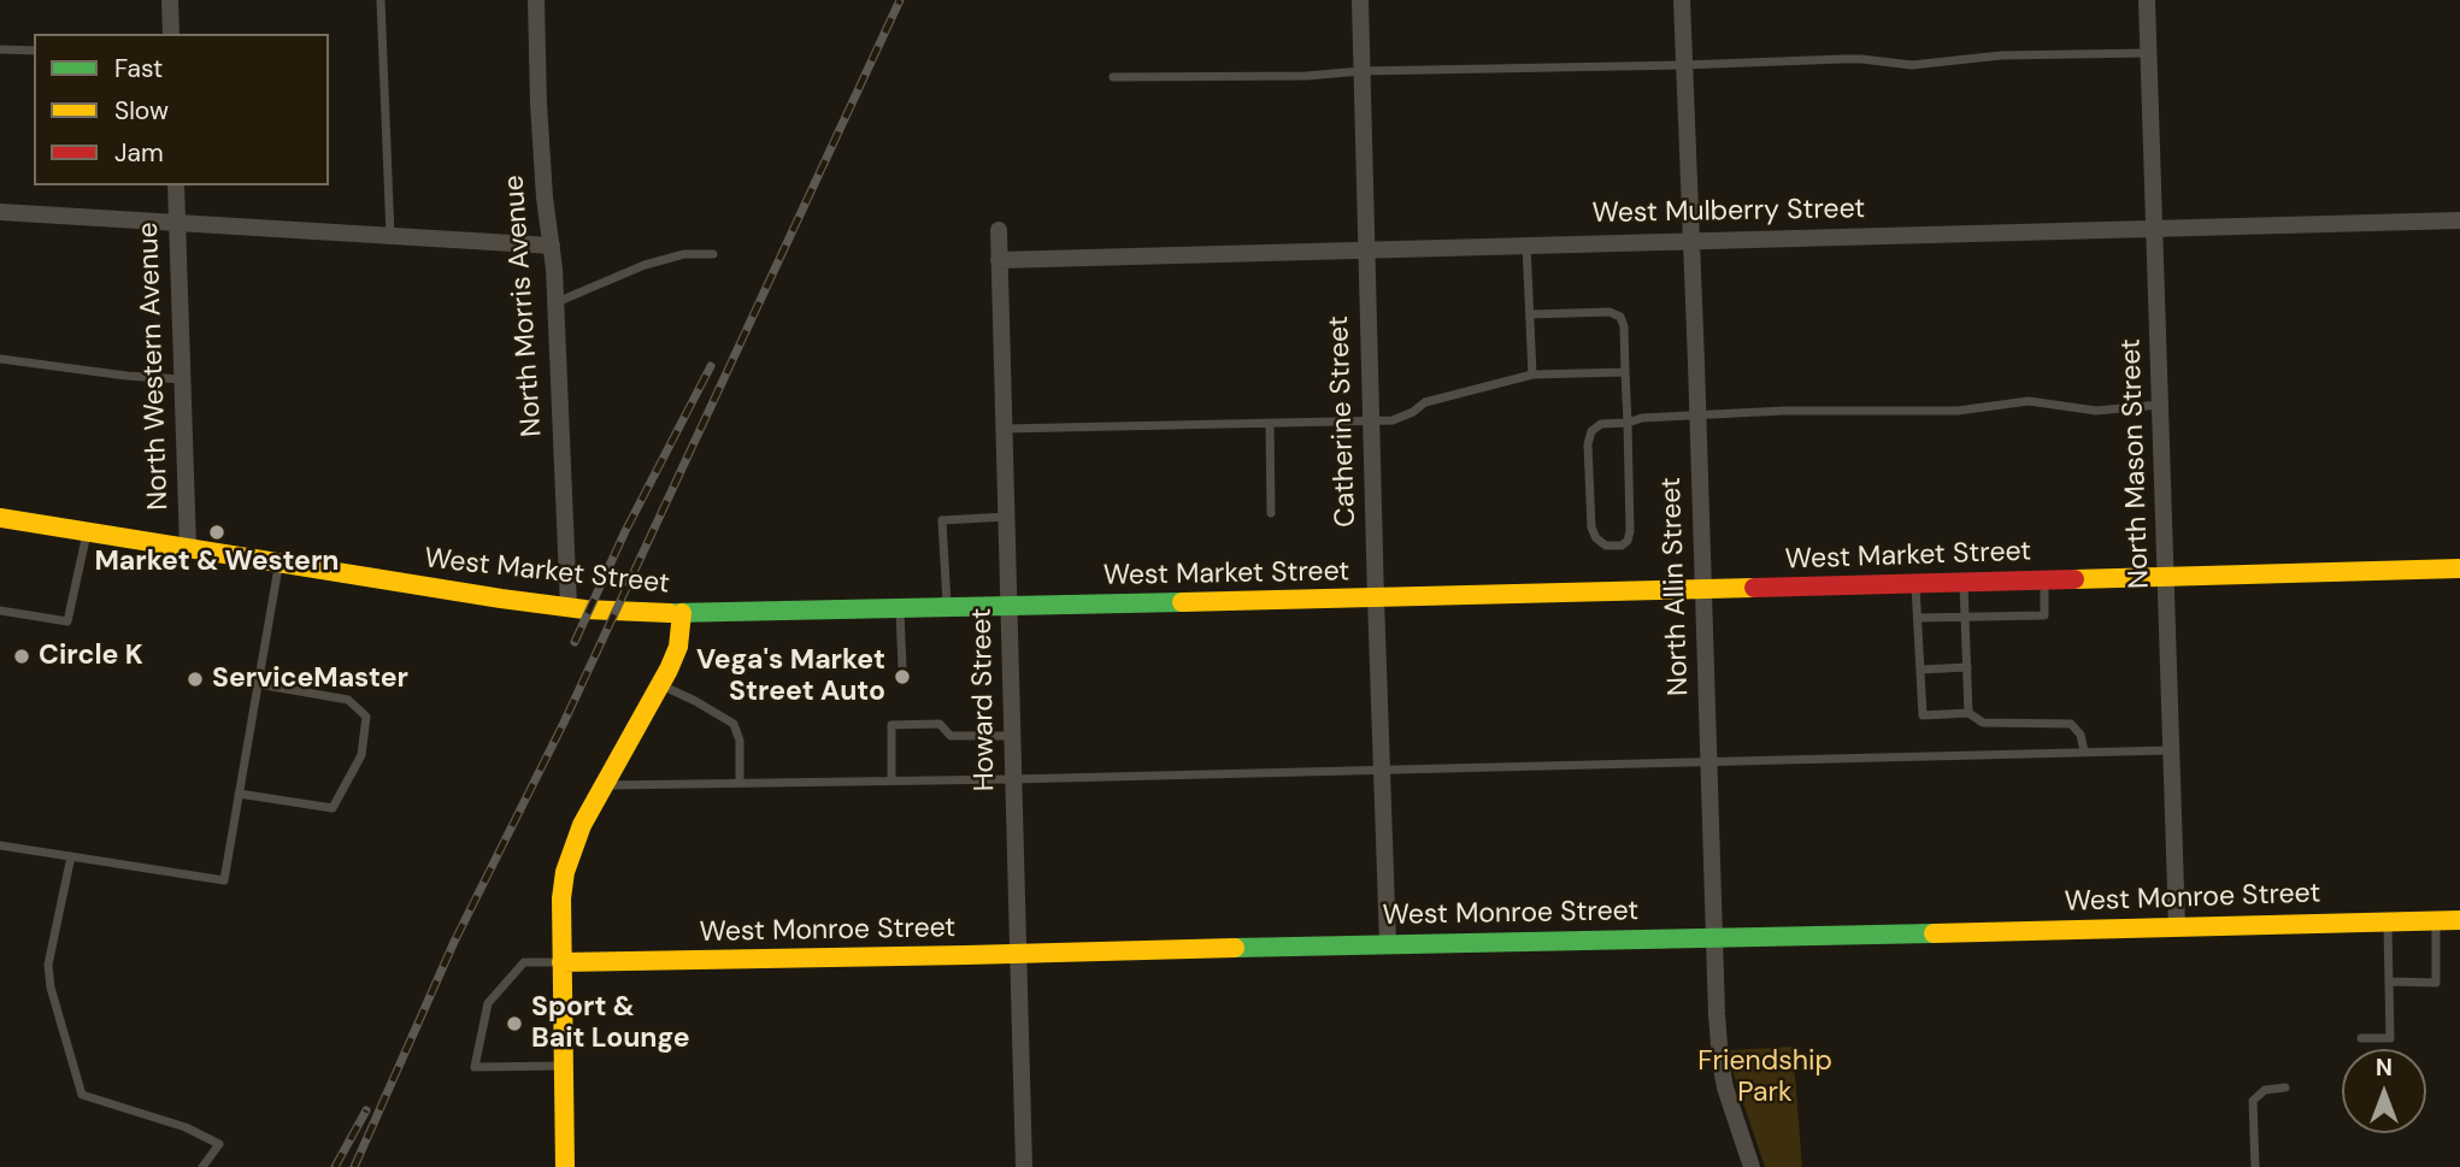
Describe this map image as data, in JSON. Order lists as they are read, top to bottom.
{
  "streets": {
    "street": [
      "West Mulberry Street",
      "North Morris Avenue",
      "North Western Avenue",
      "Catherine Street",
      "North Mason Street",
      "West Market Street",
      "North Allin Street",
      "Howard Street",
      "West Monroe Street"
    ]
  },
  "crossings": [
    ["West Mulberry Street", "Catherine Street"],
    ["West Mulberry Street", "North Mason Street"],
    ["West Mulberry Street", "North Allin Street"],
    ["West Mulberry Street", "Howard Street"],
    ["North Morris Avenue", "West Market Street"],
    ["North Western Avenue", "West Market Street"],
    ["Catherine Street", "West Market Street"],
    ["Catherine Street", "West Monroe Street"],
    ["North Mason Street", "West Market Street"],
    ["North Mason Street", "West Monroe Street"],
    ["West Market Street", "North Allin Street"],
    ["West Market Street", "Howard Street"],
    ["North Allin Street", "West Monroe Street"],
    ["Howard Street", "West Monroe Street"]
  ],
  "parks": ["Friendship Park"],
  "places": [
    "Market & Western",
    "Circle K",
    "Vega's Market Street Auto",
    "ServiceMaster",
    "Sport & Bait Lounge"
  ],
  "legend": ["Fast", "Slow", "Jam"],
  "north": "top"
}
